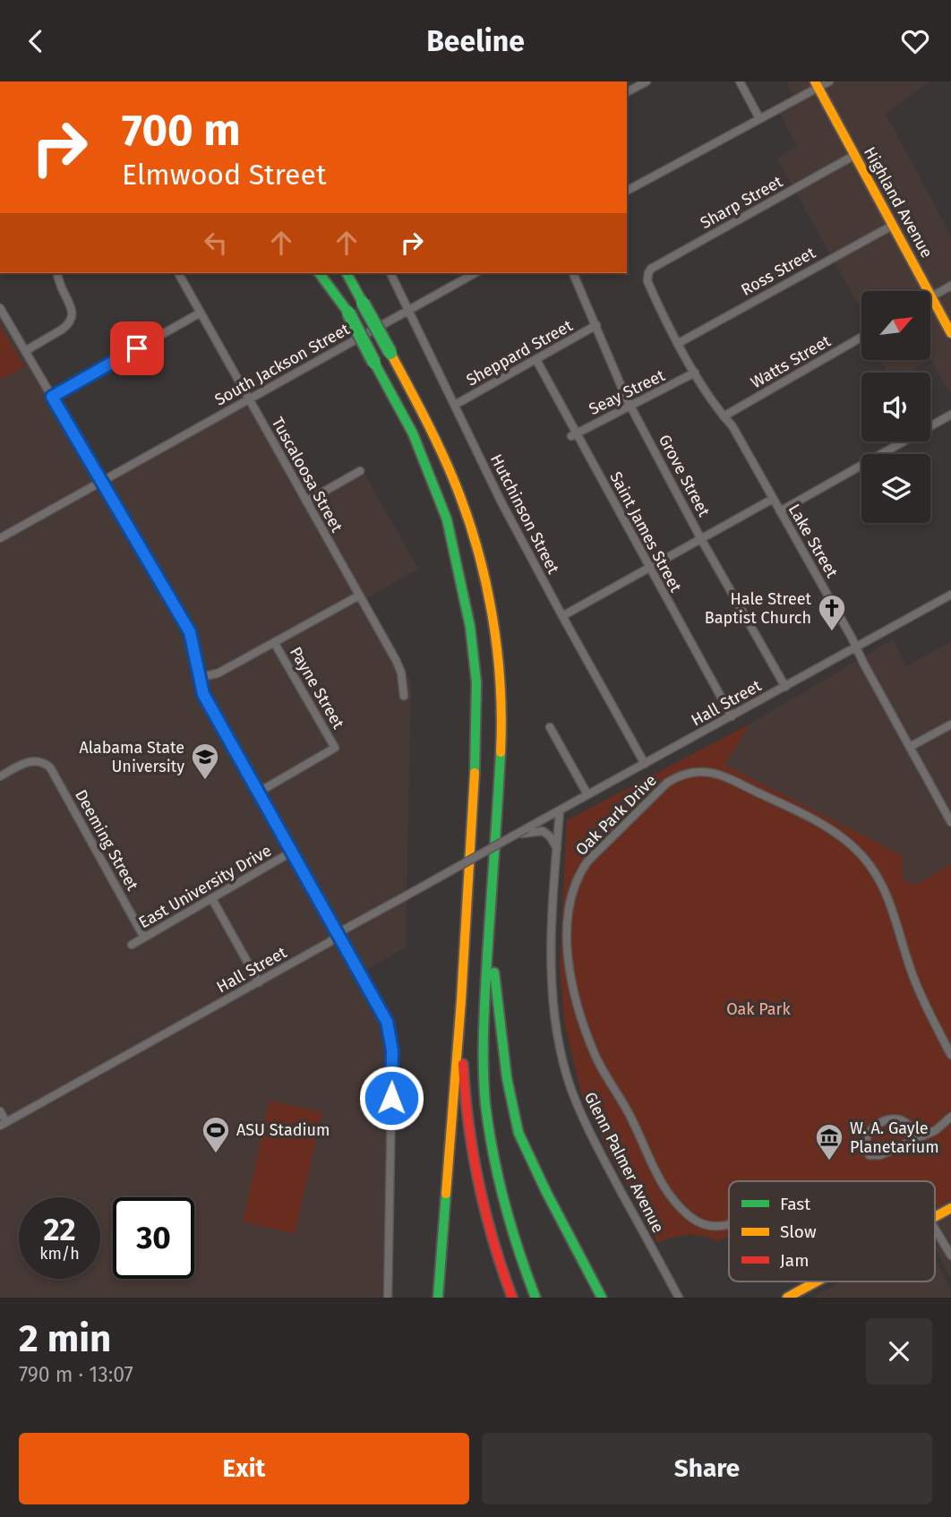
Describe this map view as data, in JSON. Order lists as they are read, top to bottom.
{
  "streets": {
    "main road": ["Highland Avenue"],
    "street": [
      "Sharp Street",
      "Ross Street",
      "Sheppard Street",
      "Watts Street",
      "South Jackson Street",
      "Seay Street",
      "Tuscaloosa Street",
      "Grove Street",
      "Hutchinson Street",
      "Saint James Street",
      "Lake Street",
      "Payne Street",
      "Hall Street",
      "Oak Park Drive",
      "Deeming Street",
      "East University Drive",
      "Glenn Palmer Avenue"
    ]
  },
  "crossings": [
    ["Sharp Street", "Highland Avenue"],
    ["Sharp Street", "Lake Street"],
    ["Highland Avenue", "Ross Street"],
    ["Ross Street", "Lake Street"],
    ["Sheppard Street", "Grove Street"],
    ["Sheppard Street", "Hutchinson Street"],
    ["Sheppard Street", "Saint James Street"],
    ["Watts Street", "Lake Street"],
    ["South Jackson Street", "Tuscaloosa Street"],
    ["South Jackson Street", "Hutchinson Street"],
    ["Seay Street", "Grove Street"],
    ["Seay Street", "Saint James Street"],
    ["Seay Street", "Lake Street"],
    ["Grove Street", "Hall Street"],
    ["Hutchinson Street", "Hall Street"],
    ["Saint James Street", "Hall Street"],
    ["Lake Street", "Hall Street"],
    ["Hall Street", "Glenn Palmer Avenue"],
    ["Deeming Street", "East University Drive"]
  ],
  "parks": ["Oak Park"],
  "places": {
    "church": ["Hale Street Baptist Church"],
    "school or university": ["Alabama State University"],
    "sports": ["ASU Stadium"],
    "museum": ["W. A. Gayle Planetarium"]
  },
  "legend": ["Fast", "Slow", "Jam"],
  "north": "top right",
  "page": {
    "header": "Beeline",
    "turn": ["700 m", "Elmwood Street"],
    "speed": "22 km/h",
    "limit": "30",
    "heading": ["2 min", "790 m · 13:07"],
    "buttons": ["Exit", "Share"]
  }
}
